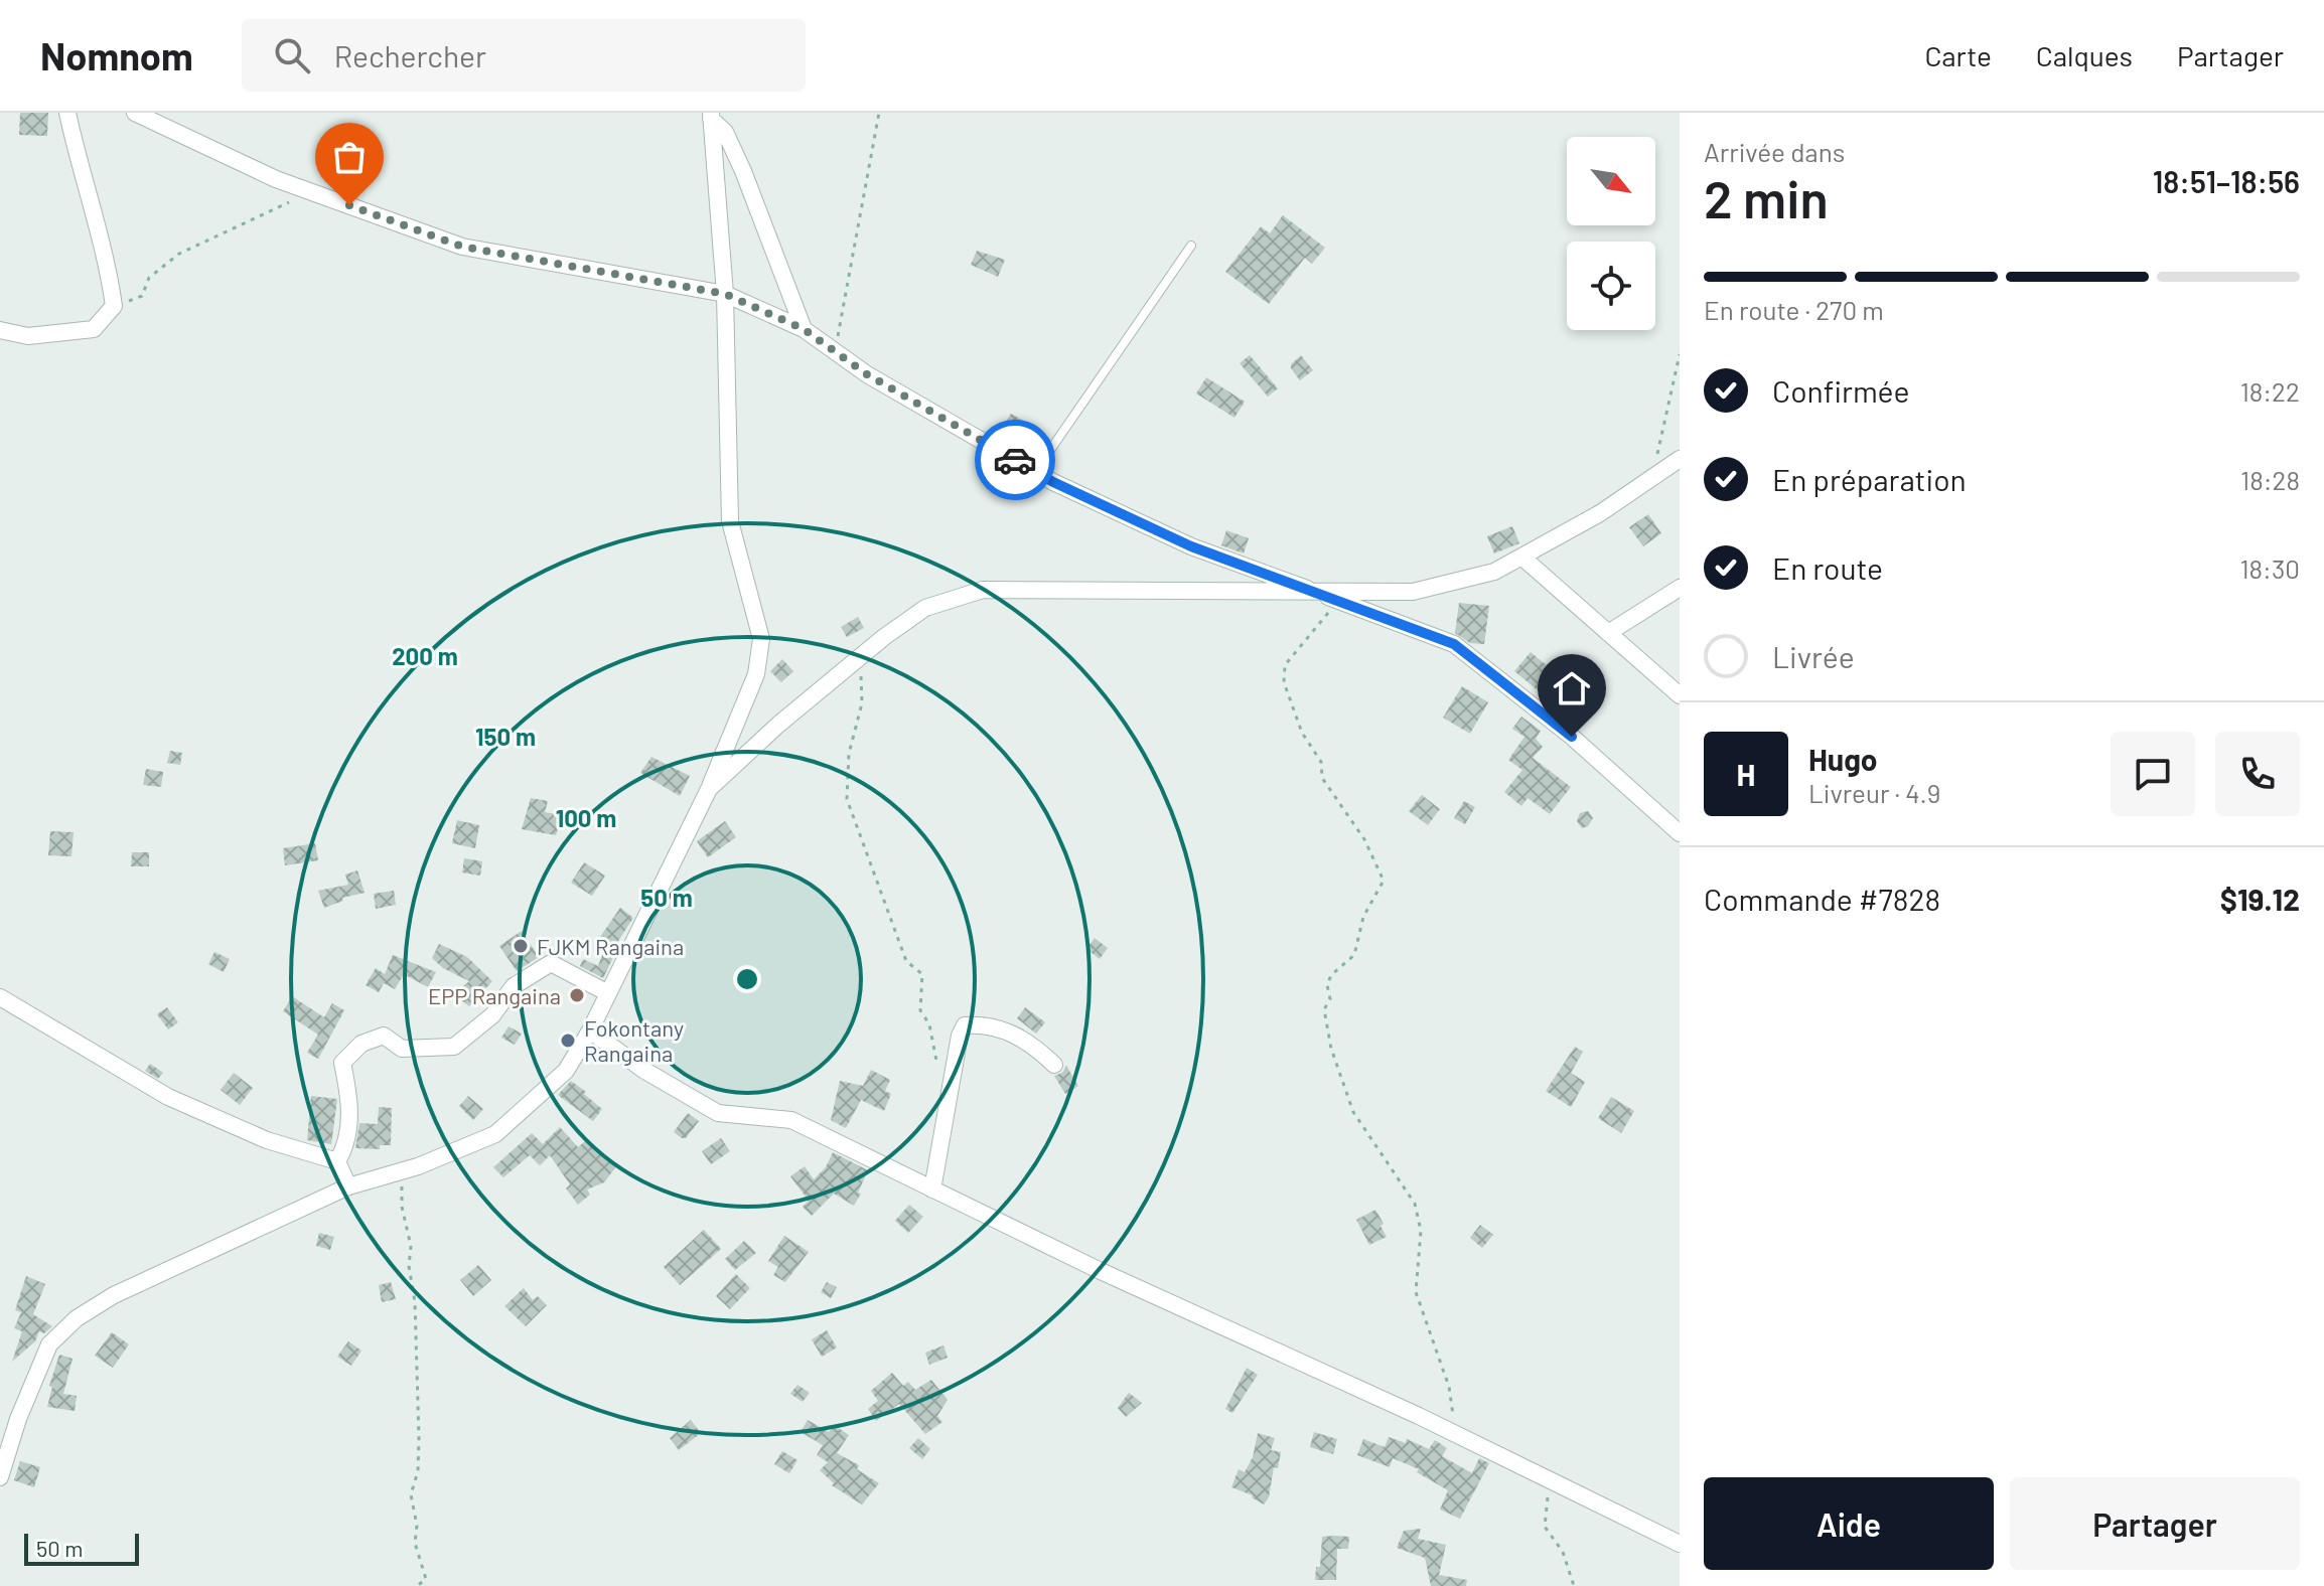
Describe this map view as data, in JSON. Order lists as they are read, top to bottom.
{
  "places": ["FJKM Rangaina", "EPP Rangaina", "Fokontany Rangaina"],
  "scale_bar": "50 m",
  "north": "bottom right",
  "page": {
    "header": "Nomnom",
    "search": "Rechercher",
    "nav": ["Carte", "Calques", "Partager"],
    "heading": ["2 min", "Arrivée dans", "18:51–18:56"],
    "panel": [
      "Hugo",
      "Livreur · 4.9",
      "Commande #7828",
      "$19.12"
    ],
    "bar": "En route · 270 m",
    "list": [
      ["Confirmée", "18:22"],
      ["En préparation", "18:28"],
      ["En route", "18:30"],
      "Livrée"
    ],
    "round": "H",
    "buttons": ["Aide", "Partager"],
    "scale": "50 m"
  },
  "rings": [
    "200 m",
    "150 m",
    "100 m",
    "50 m"
  ]
}
